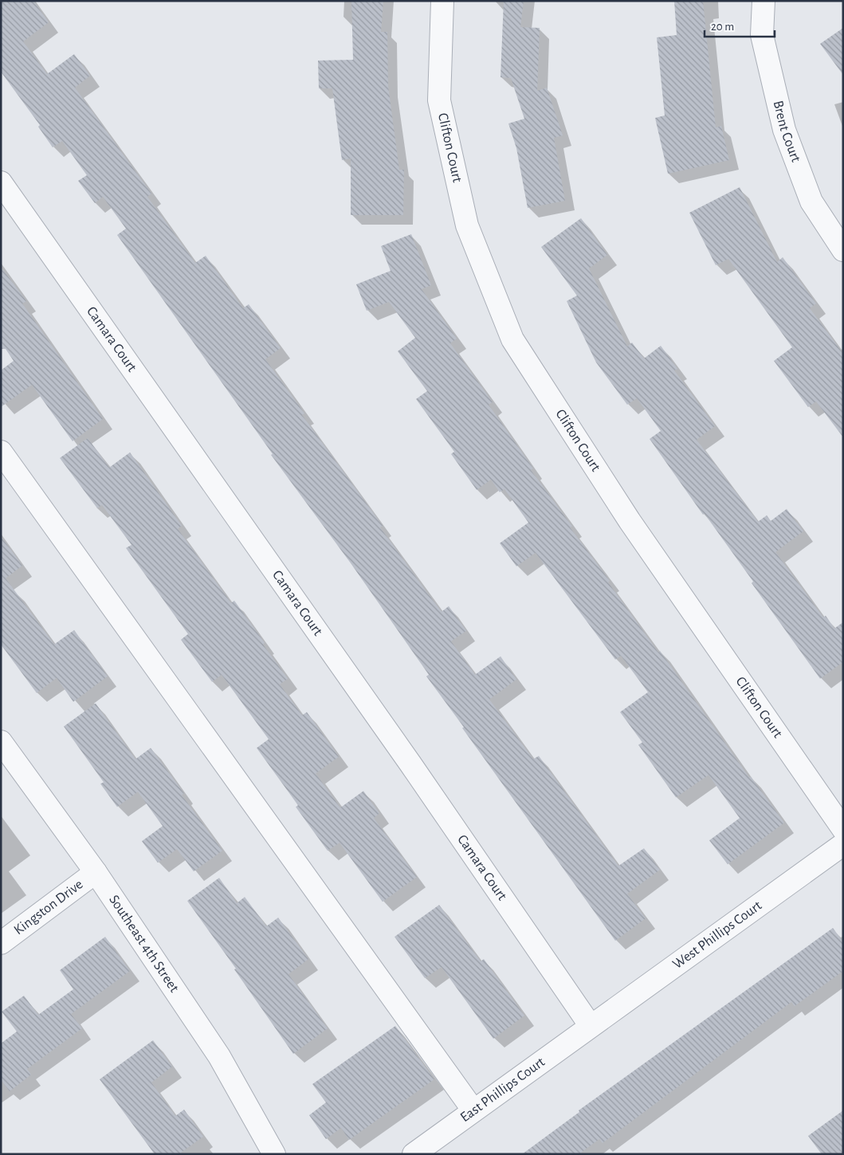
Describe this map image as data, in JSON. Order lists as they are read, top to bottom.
{
  "streets": {
    "street": [
      "Brent Court",
      "Clifton Court",
      "Camara Court",
      "Kingston Drive",
      "West Phillips Court",
      "Southeast 4th Street",
      "East Phillips Court"
    ]
  },
  "crossings": [
    ["Camara Court", "West Phillips Court"],
    ["Camara Court", "East Phillips Court"],
    ["Kingston Drive", "Southeast 4th Street"],
    ["West Phillips Court", "East Phillips Court"]
  ],
  "scale_bar": "20 m"
}
